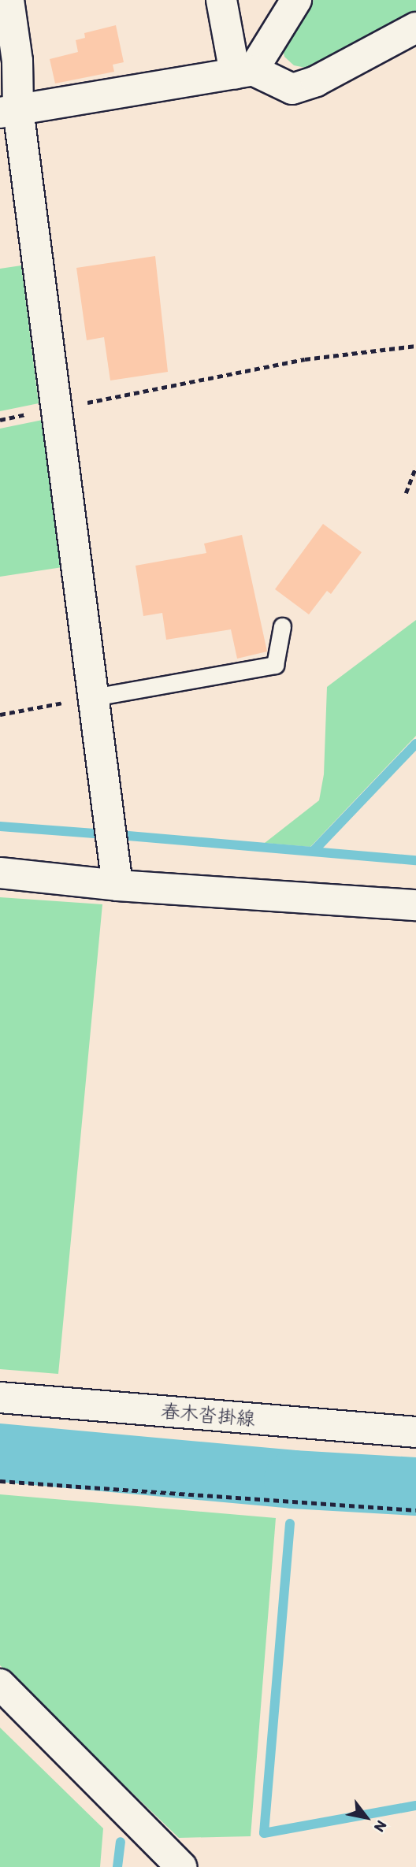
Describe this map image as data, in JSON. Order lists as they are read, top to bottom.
{
  "streets": {
    "street": ["春木沓掛線"]
  },
  "north": "bottom right"
}
